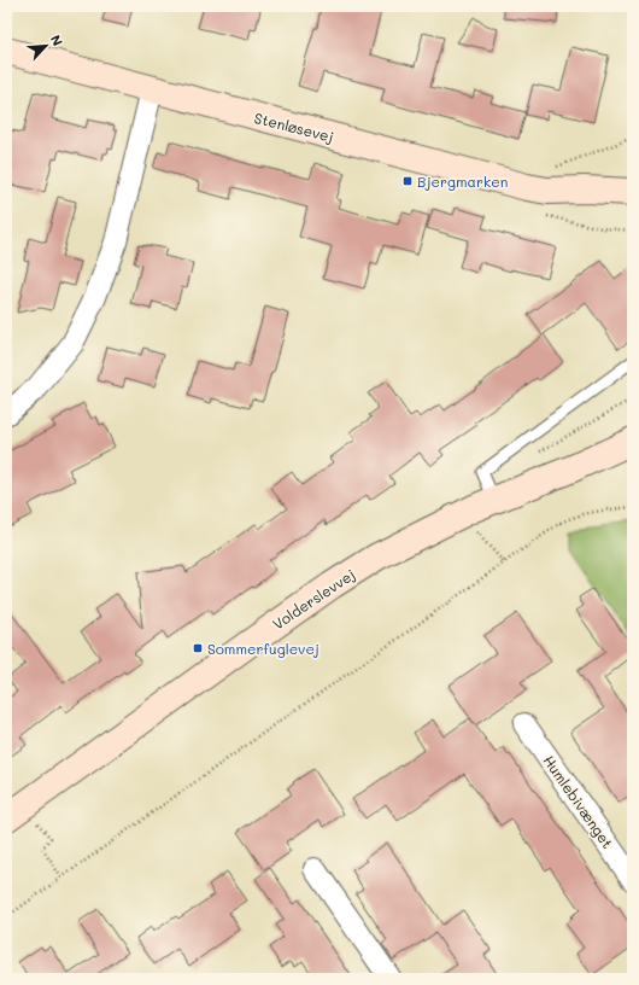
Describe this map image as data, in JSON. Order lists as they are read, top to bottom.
{
  "streets": {
    "street": ["Stenløsevej", "Volderslevvej", "Humlebivænget"]
  },
  "places": {
    "transit": ["Bjergmarken", "Sommerfuglevej"]
  },
  "north": "top right"
}
